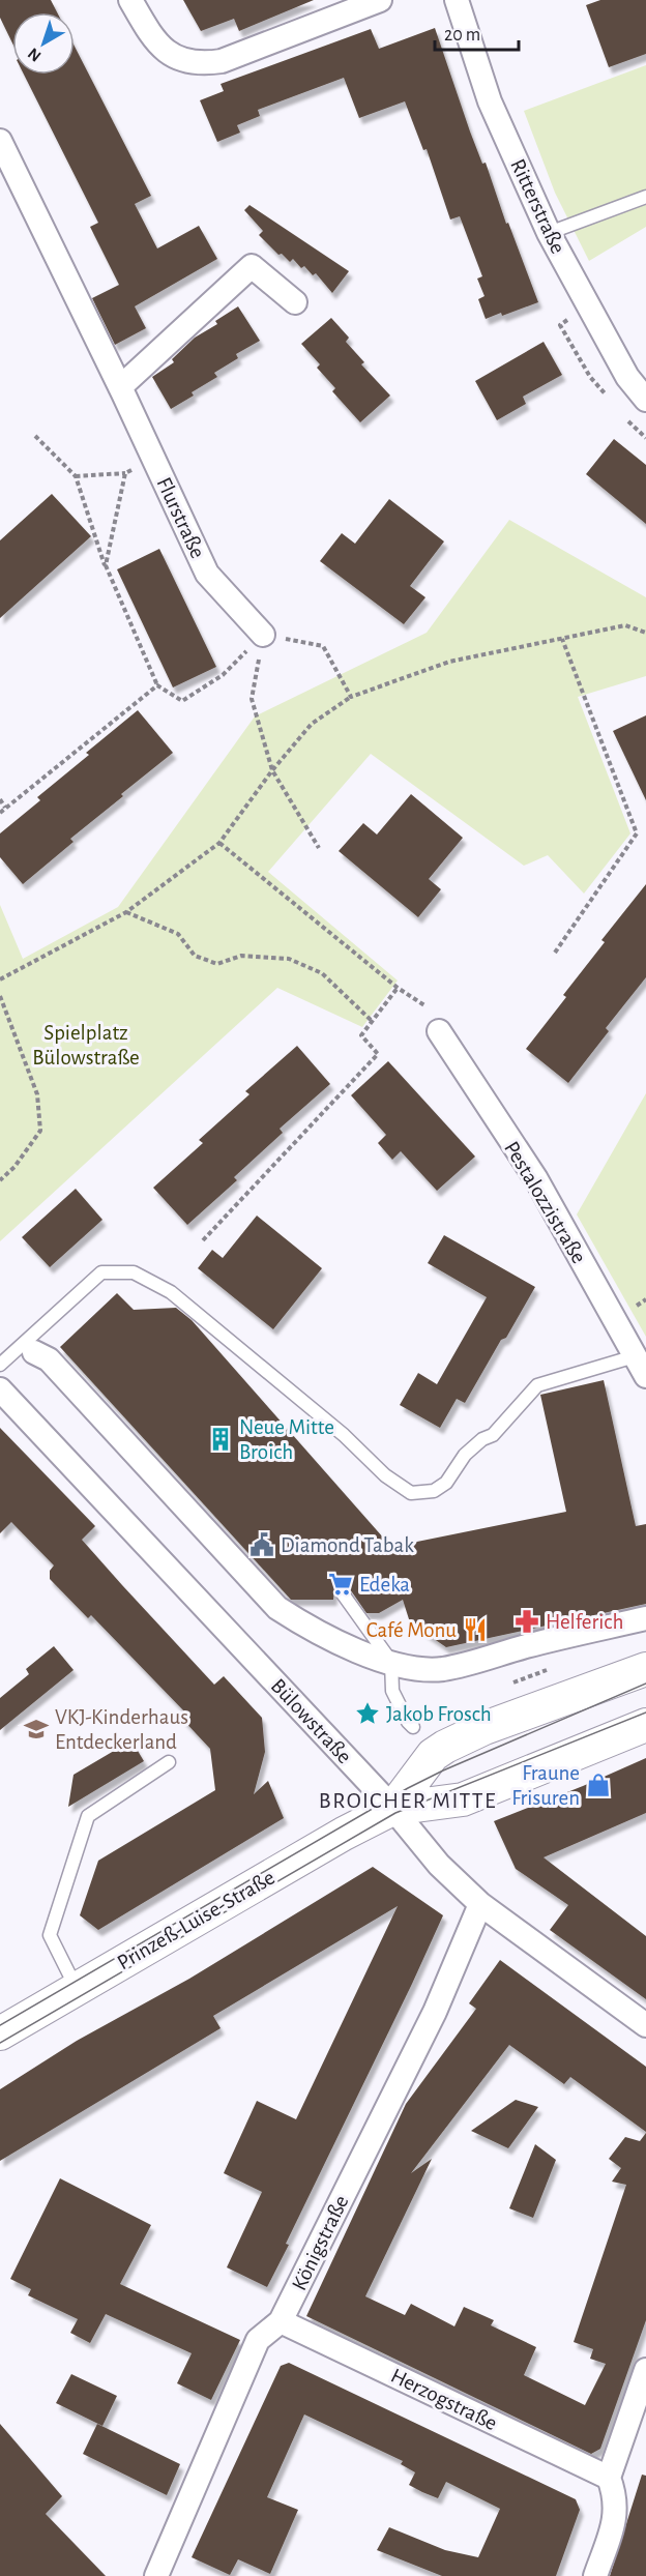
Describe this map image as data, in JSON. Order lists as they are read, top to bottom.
{
  "streets": {
    "main road": ["Prinzeß-Luise-Straße"],
    "street": [
      "Ritterstraße",
      "Flurstraße",
      "Pestalozzistraße",
      "Bülowstraße",
      "Königstraße",
      "Herzogstraße"
    ]
  },
  "crossings": [
    ["Bülowstraße", "Prinzeß-Luise-Straße"],
    ["Bülowstraße", "Königstraße"],
    ["Königstraße", "Herzogstraße"]
  ],
  "districts": ["BROICHER MITTE"],
  "parks": ["Spielplatz Bülowstraße"],
  "places": {
    "building": ["Neue Mitte Broich"],
    "public building": ["Diamond Tabak"],
    "supermarket": ["Edeka"],
    "pharmacy": ["Helferich"],
    "restaurant": ["Café Monu"],
    "place": ["Jakob Frosch"],
    "school or university": ["VKJ-Kinderhaus Entdeckerland"],
    "shop": ["Fraune Frisuren"]
  },
  "scale_bar": "20 m",
  "north": "bottom left"
}
